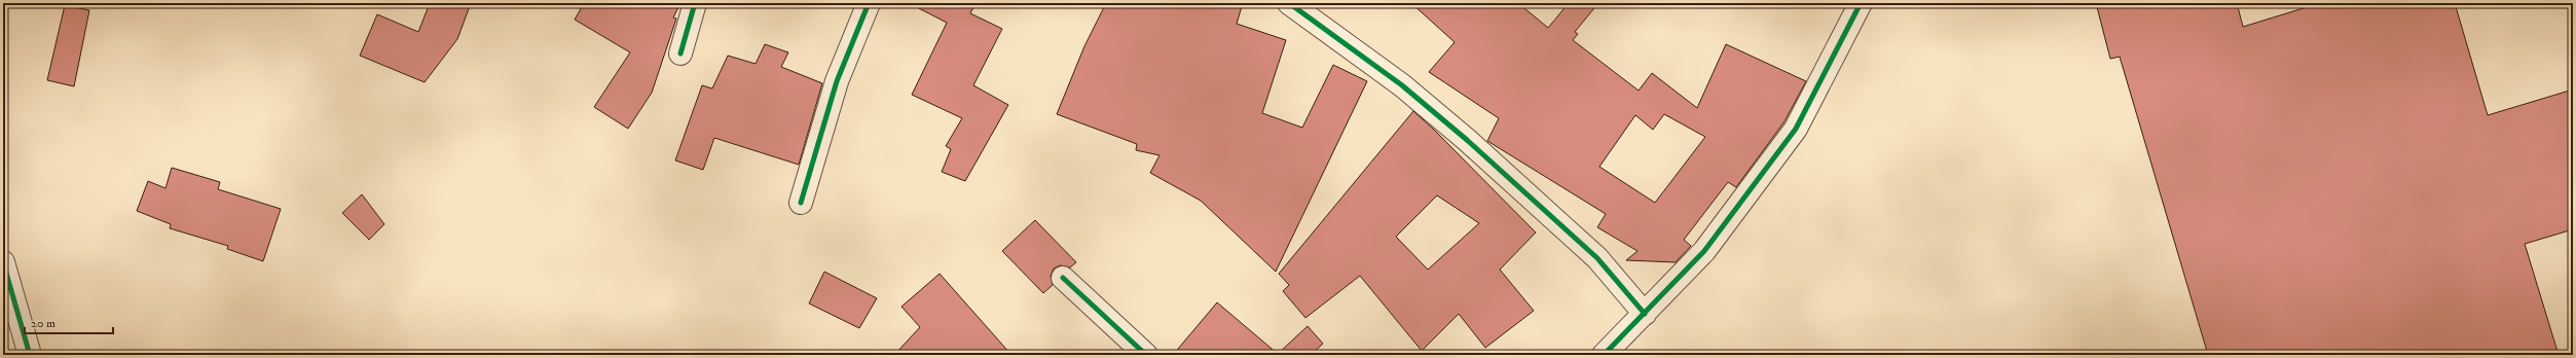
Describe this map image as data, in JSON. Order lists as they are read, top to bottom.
{
  "scale_bar": "20 m"
}
